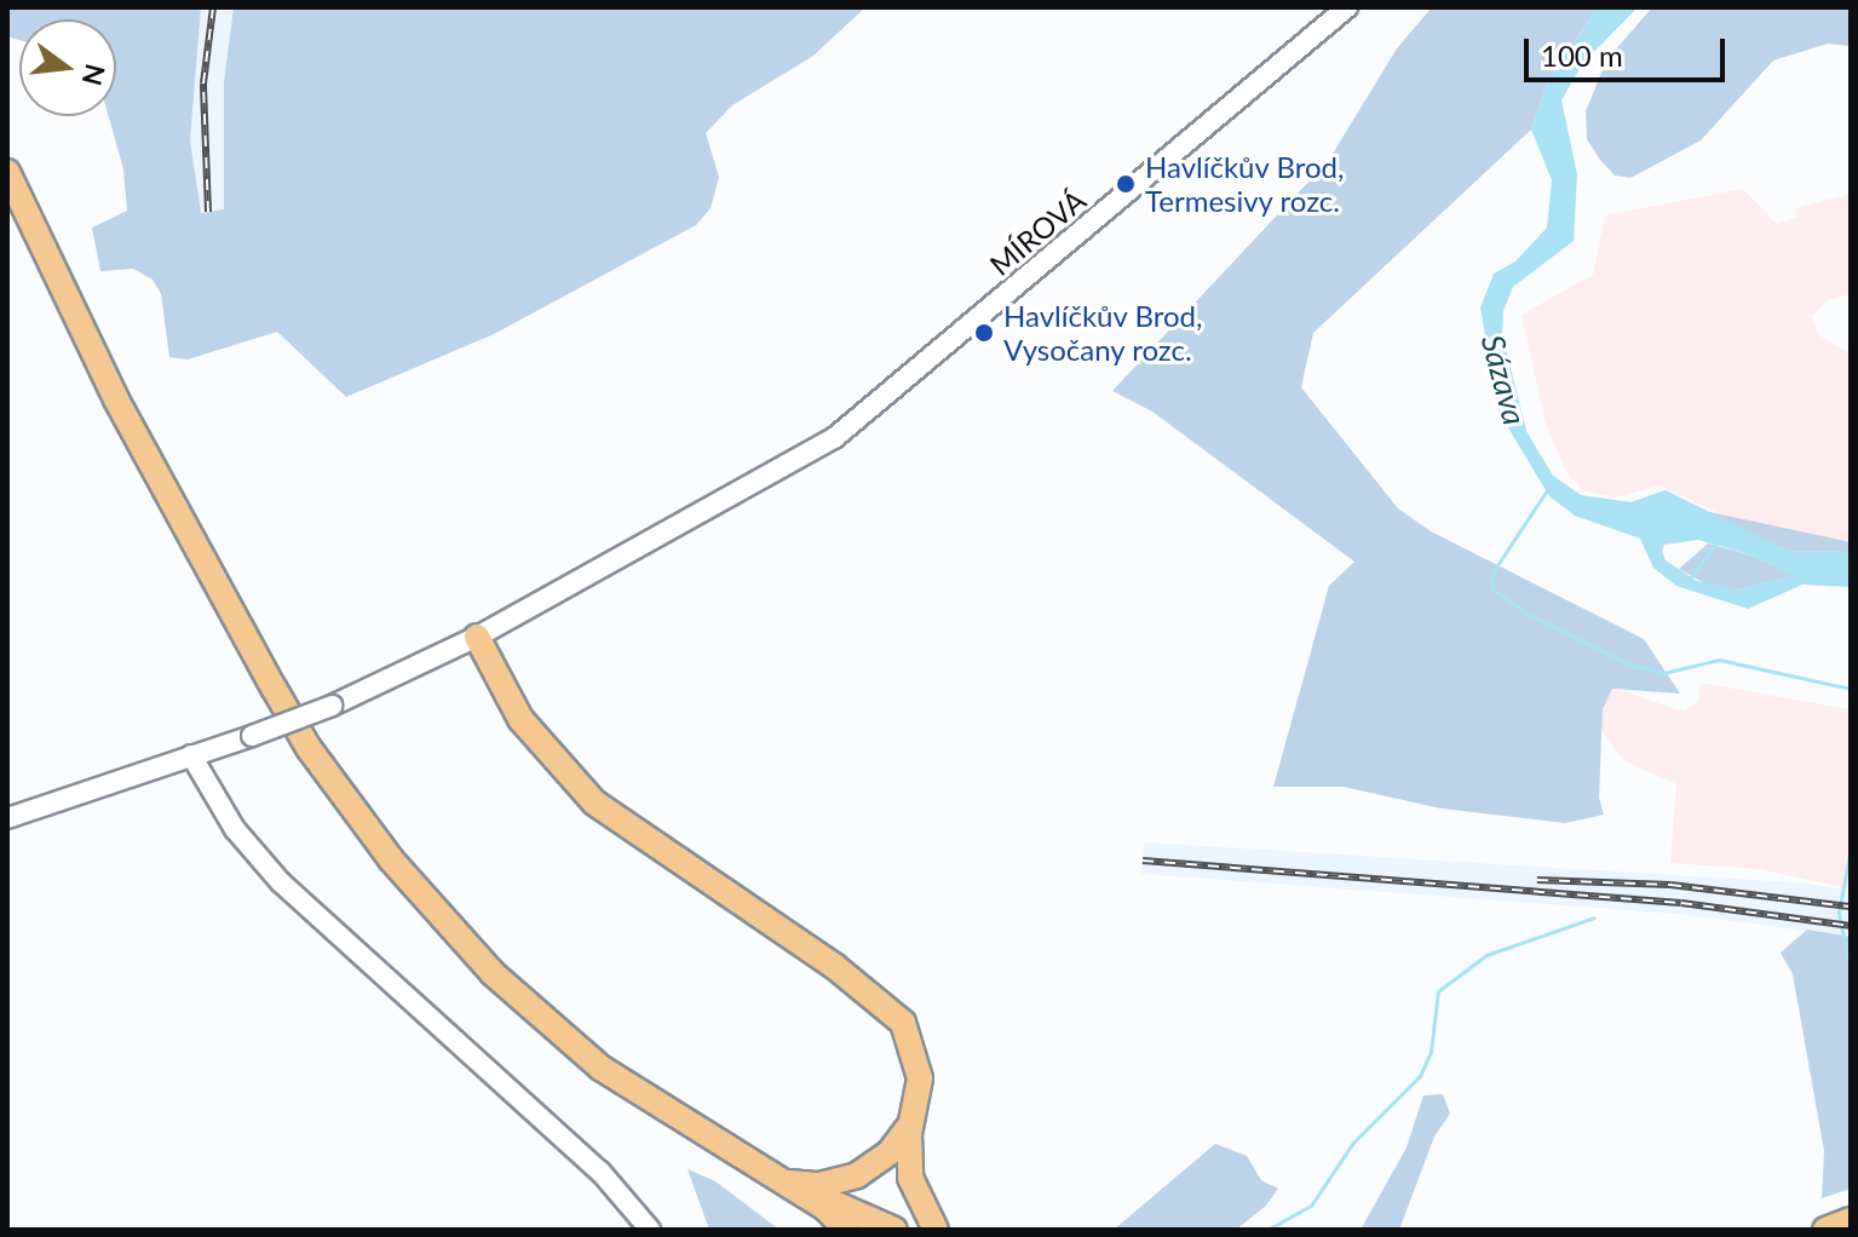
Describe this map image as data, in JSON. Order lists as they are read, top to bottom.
{
  "streets": {
    "street": ["MÍROVÁ"]
  },
  "water": ["Sázava"],
  "places": ["Havlíčkův Brod, Termesivy rozc.", "Havlíčkův Brod, Vysočany rozc."],
  "scale_bar": "100 m",
  "north": "right"
}
